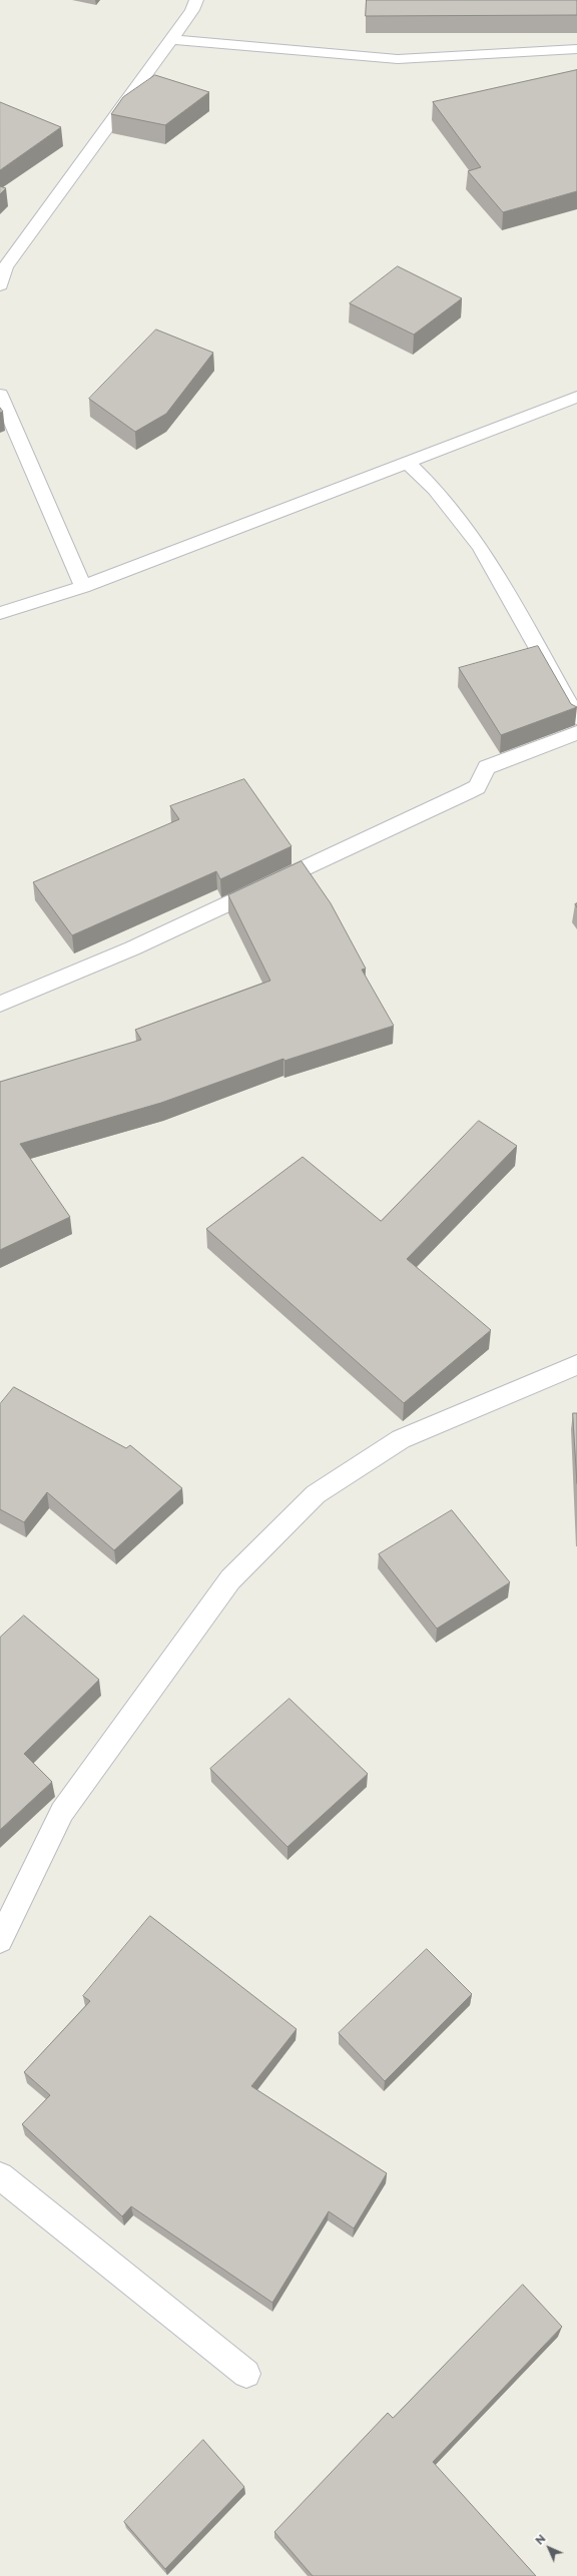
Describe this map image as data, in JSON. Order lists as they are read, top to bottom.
{
  "north": "top left"
}
